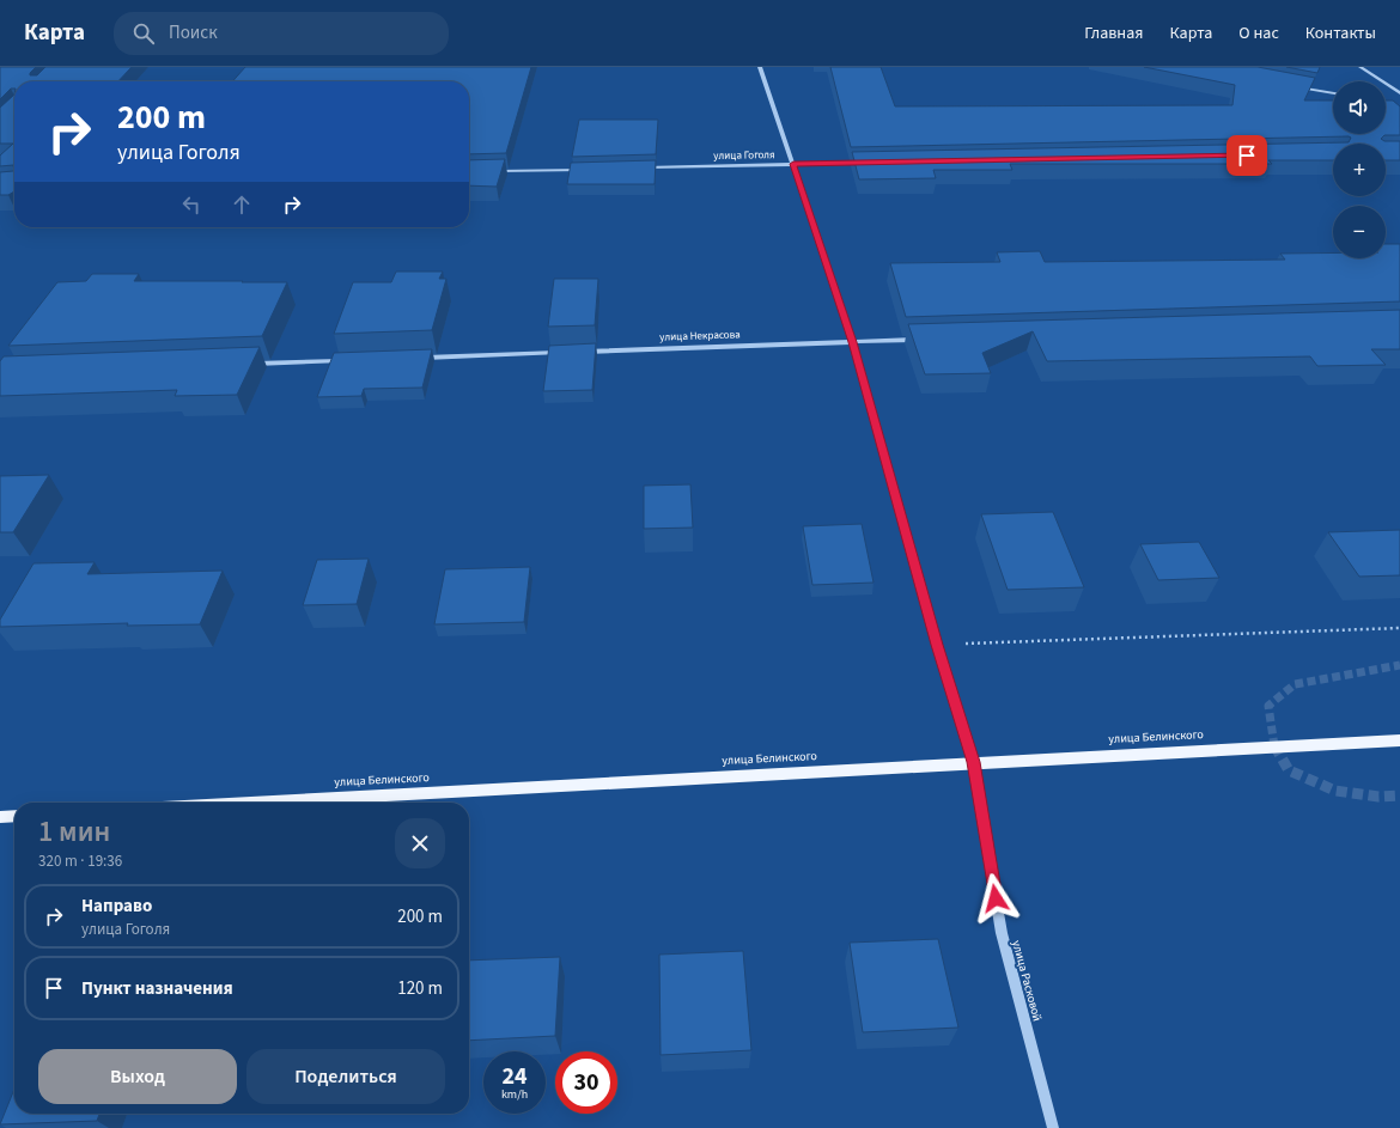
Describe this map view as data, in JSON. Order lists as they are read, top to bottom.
{
  "streets": {
    "main road": ["улица Белинского"],
    "street": ["улица Гоголя", "улица Некрасова", "улица Расковой"]
  },
  "crossings": [
    ["улица Гоголя", "улица Расковой"],
    ["улица Некрасова", "улица Расковой"],
    ["улица Белинского", "улица Расковой"]
  ],
  "page": {
    "header": "Карта",
    "search": "Поиск",
    "nav": [
      "Главная",
      "Карта",
      "О нас",
      "Контакты"
    ],
    "map_buttons": ["+", "−"],
    "turn": ["200 m", "улица Гоголя"],
    "heading": ["1 мин", "320 m · 19:36"],
    "list": [
      {
        "name": "Направо",
        "note": "улица Гоголя",
        "value": "200 m"
      },
      {
        "name": "Пункт назначения",
        "value": "120 m"
      }
    ],
    "buttons": ["Выход", "Поделиться"],
    "speed": "24 km/h",
    "limit": "30"
  }
}
